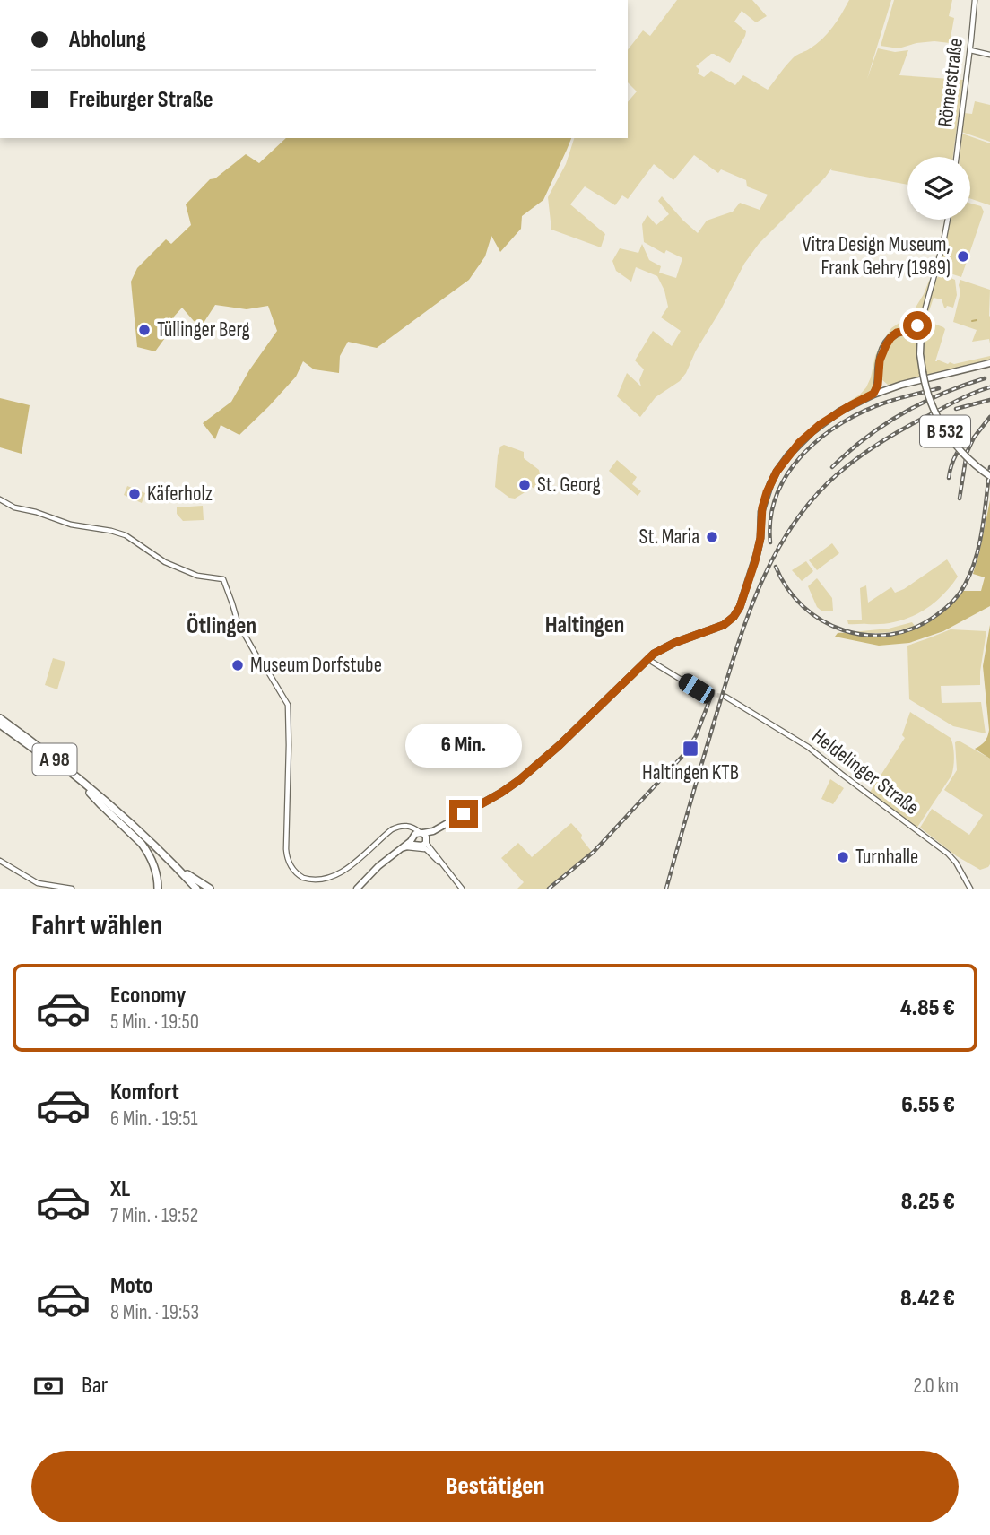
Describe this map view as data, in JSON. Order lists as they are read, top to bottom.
{
  "streets": {
    "highway": ["A 98"],
    "main road": ["B 532"],
    "street": ["Römerstraße", "Heldelinger Straße"]
  },
  "districts": ["Haltingen", "Ötlingen"],
  "places": {
    "other": [
      "Vitra Design Museum, Frank Gehry (1989)",
      "Tüllinger Berg",
      "St. Georg",
      "Käferholz",
      "St. Maria",
      "Museum Dorfstube",
      "Turnhalle"
    ],
    "transit": ["Haltingen KTB"]
  },
  "page": {
    "banner": ["Abholung", "Freiburger Straße"],
    "bubble": "6 Min.",
    "heading": "Fahrt wählen",
    "list": [
      {
        "name": "Economy",
        "note": "5 Min. · 19:50",
        "value": "4.85 €"
      },
      {
        "name": "Komfort",
        "note": "6 Min. · 19:51",
        "value": "6.55 €"
      },
      {
        "name": "XL",
        "note": "7 Min. · 19:52",
        "value": "8.25 €"
      },
      {
        "name": "Moto",
        "note": "8 Min. · 19:53",
        "value": "8.42 €"
      }
    ],
    "pay": ["Bar", "2.0 km"],
    "buttons": "Bestätigen"
  }
}
